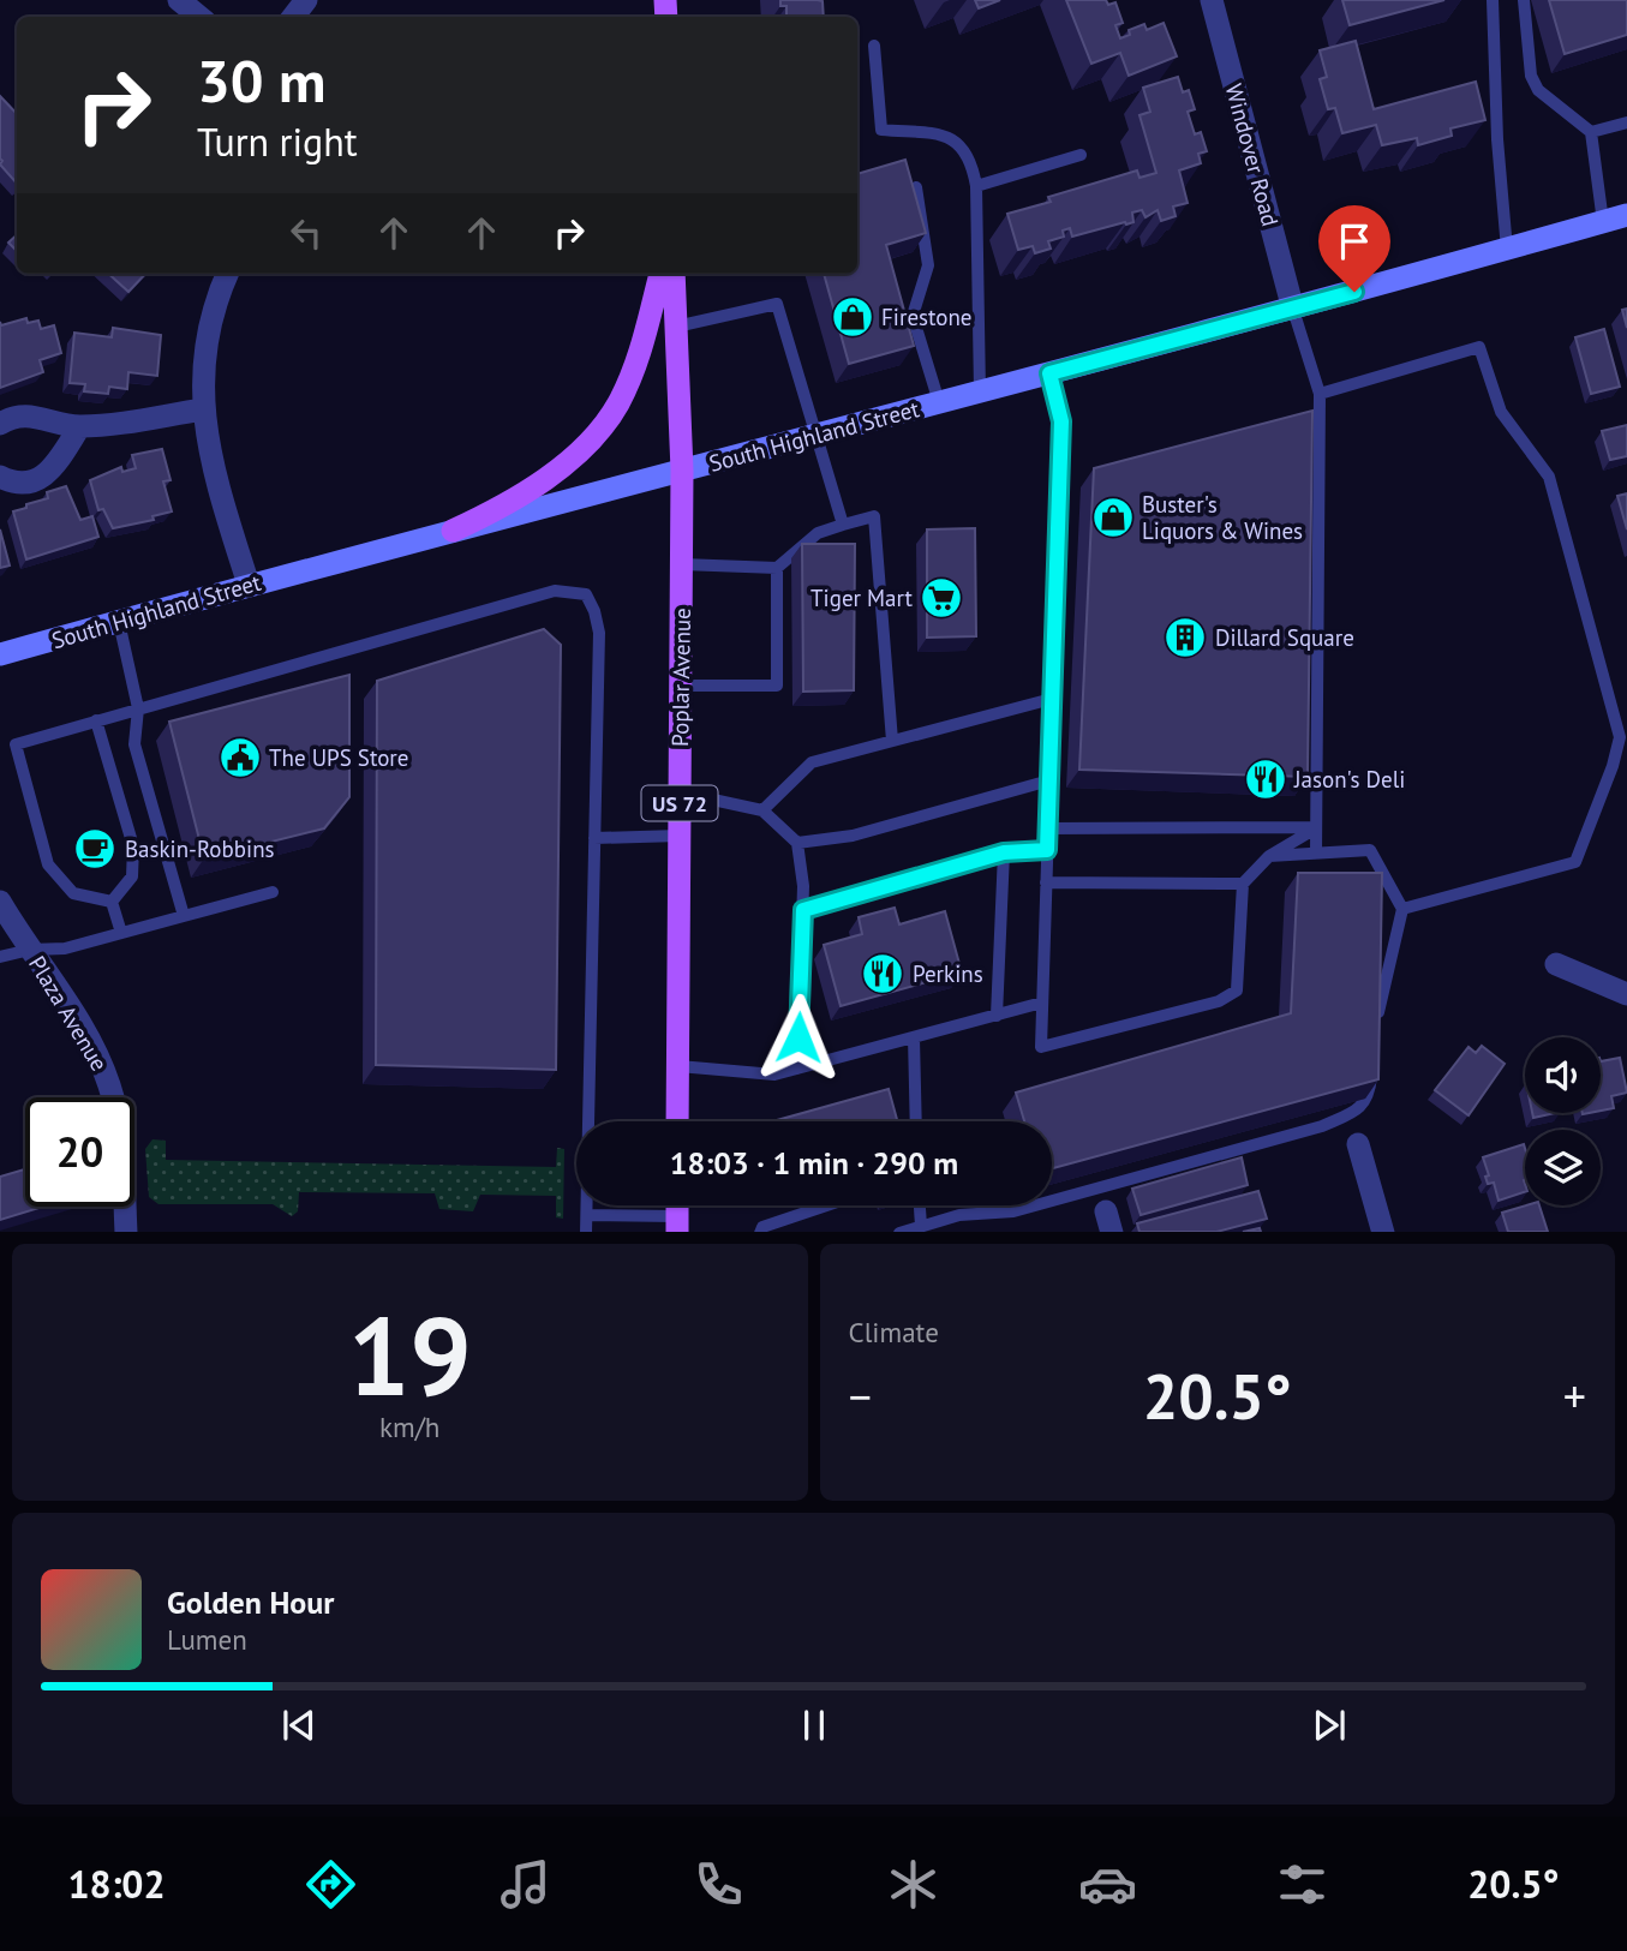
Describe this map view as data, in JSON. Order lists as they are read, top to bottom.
{
  "streets": {
    "main road": ["South Highland Street", "Poplar Avenue", "US 72"],
    "street": ["Windover Road", "Plaza Avenue"]
  },
  "crossings": [
    ["Windover Road", "South Highland Street"],
    ["South Highland Street", "Poplar Avenue"]
  ],
  "places": {
    "shop": ["Firestone", "Buster's Liquors & Wines"],
    "supermarket": ["Tiger Mart"],
    "building": ["Dillard Square"],
    "public building": ["The UPS Store"],
    "restaurant": ["Jason's Deli", "Perkins"],
    "cafe": ["Baskin-Robbins"]
  },
  "page": {
    "turn": ["30 m", "Turn right"],
    "limit": "20",
    "trip": "18:03 · 1 min · 290 m",
    "tile": [
      ["19", "km/h"],
      "Climate"
    ],
    "heat": ["−", "20.5°", "+"],
    "song": ["Golden Hour", "Lumen"],
    "tabs": ["18:02", "20.5°"]
  }
}
